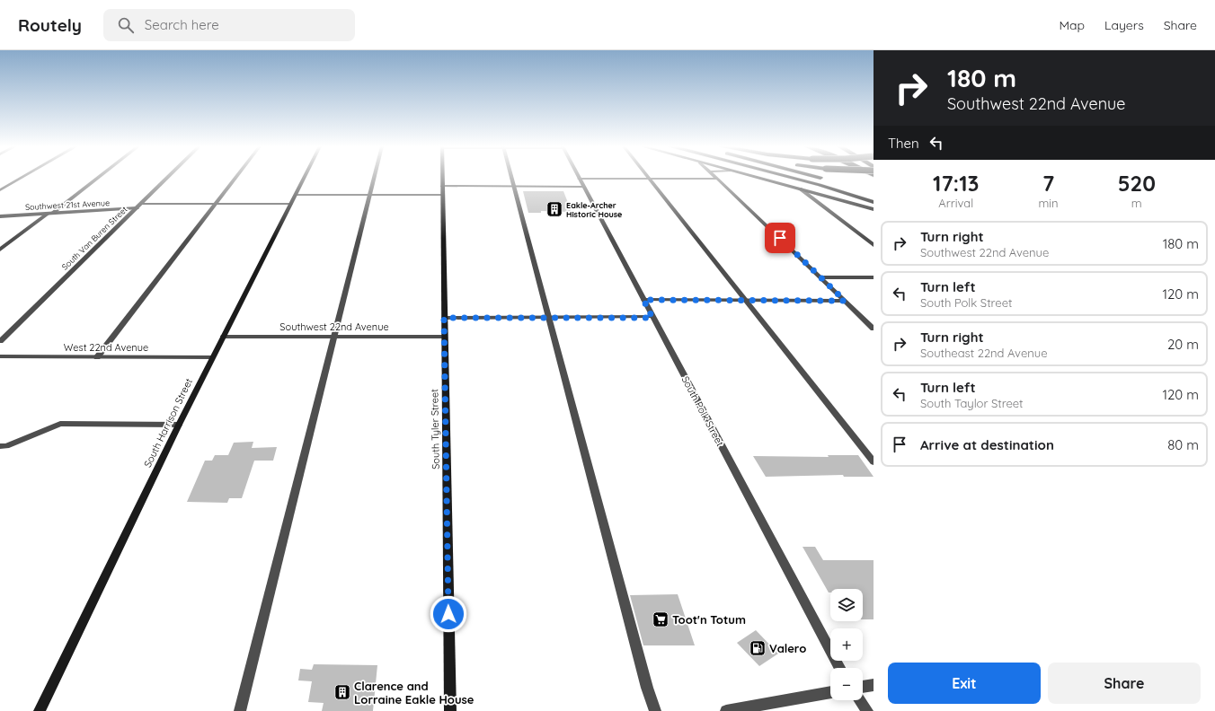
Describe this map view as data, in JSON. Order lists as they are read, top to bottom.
{
  "streets": {
    "main road": ["South Harrison Street", "South Tyler Street"],
    "street": [
      "Southwest 21st Avenue",
      "South Van Buren Street",
      "Southwest 22nd Avenue",
      "West 22nd Avenue",
      "South Polk Street"
    ]
  },
  "crossings": [
    ["Southwest 21st Avenue", "South Van Buren Street"],
    ["Southwest 22nd Avenue", "South Harrison Street"],
    ["Southwest 22nd Avenue", "South Tyler Street"],
    ["West 22nd Avenue", "South Harrison Street"]
  ],
  "places": {
    "building": ["Eakle-Archer Historic House", "Clarence and Lorraine Eakle House"],
    "supermarket": ["Toot'n Totum"],
    "fuel station": ["Valero"]
  },
  "page": {
    "header": "Routely",
    "search": "Search here",
    "nav": ["Map", "Layers", "Share"],
    "turn": ["180 m", "Southwest 22nd Avenue"],
    "then": "Then",
    "eta": [
      "17:13",
      "Arrival",
      "7",
      "min",
      "520",
      "m"
    ],
    "list": [
      {
        "name": "Turn right",
        "note": "Southwest 22nd Avenue",
        "value": "180 m"
      },
      {
        "name": "Turn left",
        "note": "South Polk Street",
        "value": "120 m"
      },
      {
        "name": "Turn right",
        "note": "Southeast 22nd Avenue",
        "value": "20 m"
      },
      {
        "name": "Turn left",
        "note": "South Taylor Street",
        "value": "120 m"
      },
      {
        "name": "Arrive at destination",
        "value": "80 m"
      }
    ],
    "map_buttons": ["+", "−"],
    "buttons": ["Exit", "Share"]
  }
}
